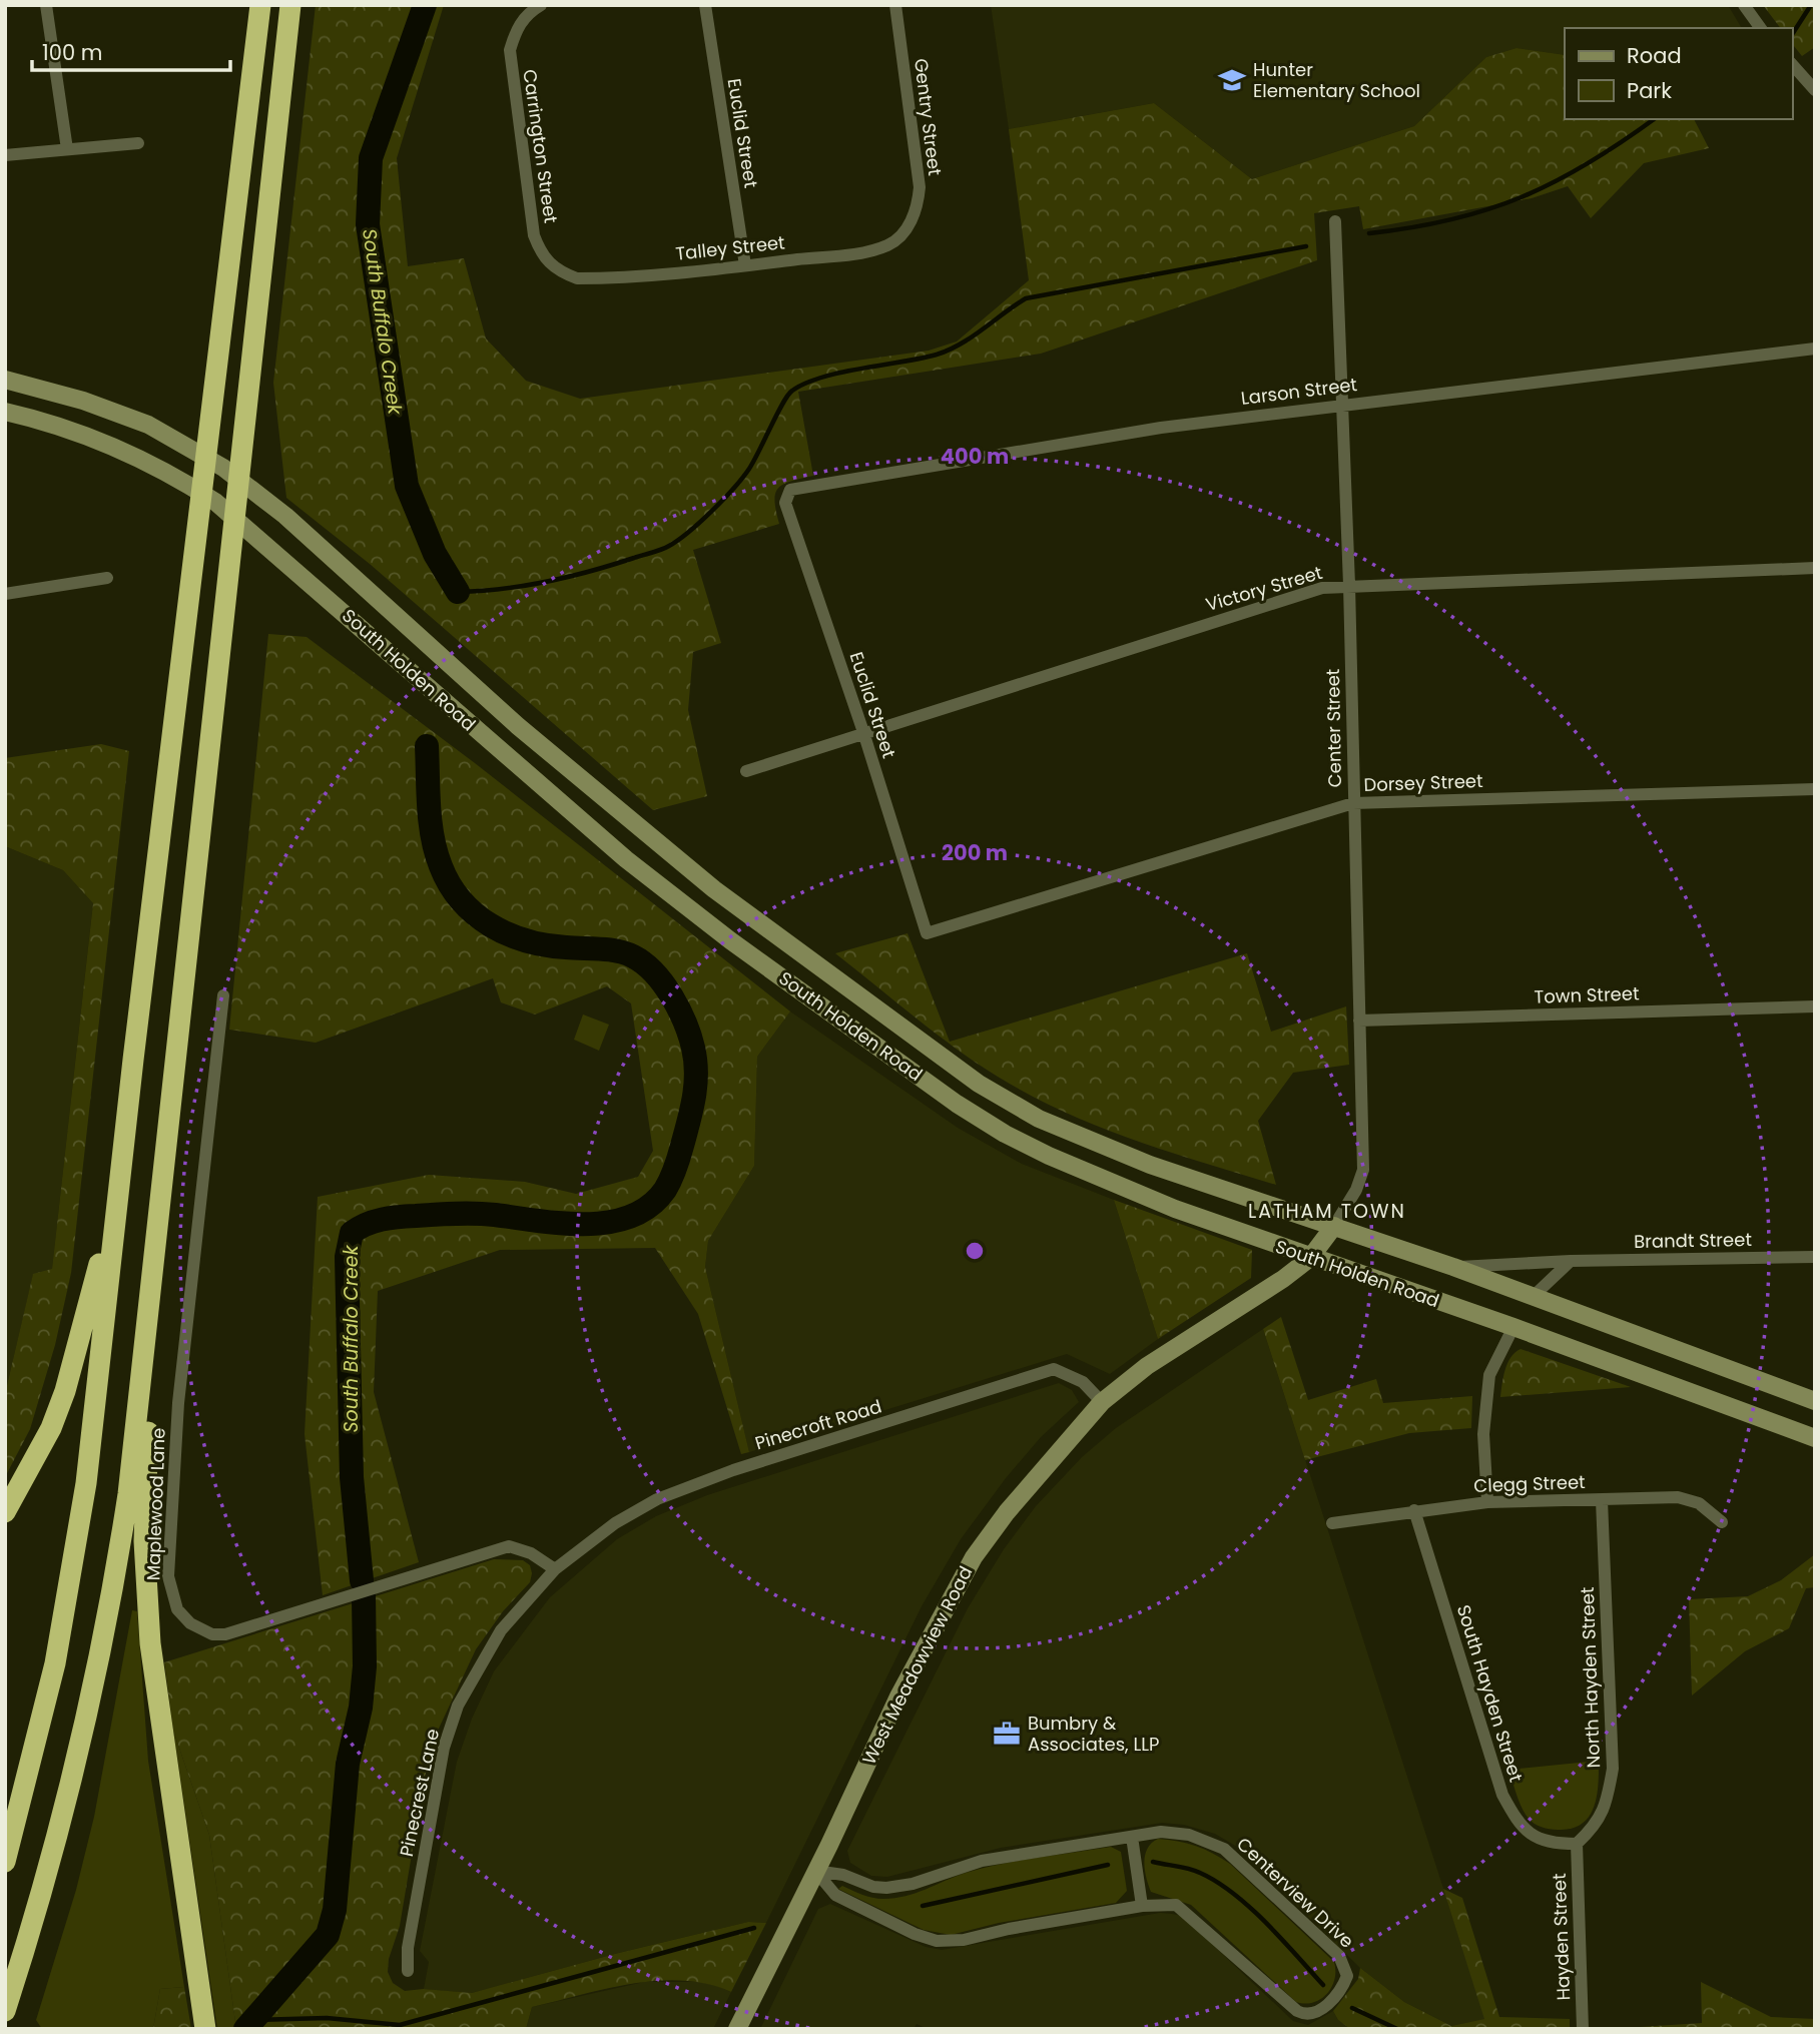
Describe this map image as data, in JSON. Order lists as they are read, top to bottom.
{
  "streets": {
    "main road": ["South Holden Road", "West Meadowview Road"],
    "street": [
      "Gentry Street",
      "Euclid Street",
      "Carrington Street",
      "Talley Street",
      "Larson Street",
      "Victory Street",
      "Center Street",
      "Dorsey Street",
      "Town Street",
      "Brandt Street",
      "Pinecroft Road",
      "Clegg Street",
      "Maplewood Lane",
      "North Hayden Street",
      "South Hayden Street",
      "Pinecrest Lane",
      "Centerview Drive",
      "Hayden Street"
    ]
  },
  "crossings": [
    ["Gentry Street", "Talley Street"],
    ["Euclid Street", "Talley Street"],
    ["Euclid Street", "Larson Street"],
    ["Euclid Street", "Victory Street"],
    ["Euclid Street", "Dorsey Street"],
    ["Carrington Street", "Talley Street"],
    ["Larson Street", "Center Street"],
    ["Victory Street", "Center Street"],
    ["South Holden Road", "Center Street"],
    ["South Holden Road", "Brandt Street"],
    ["South Holden Road", "West Meadowview Road"],
    ["Center Street", "Dorsey Street"],
    ["Center Street", "Town Street"],
    ["Center Street", "West Meadowview Road"],
    ["Pinecroft Road", "Maplewood Lane"],
    ["Pinecroft Road", "West Meadowview Road"],
    ["Pinecroft Road", "Pinecrest Lane"],
    ["Clegg Street", "North Hayden Street"],
    ["Clegg Street", "South Hayden Street"],
    ["Maplewood Lane", "Pinecrest Lane"],
    ["West Meadowview Road", "Centerview Drive"],
    ["North Hayden Street", "South Hayden Street"],
    ["North Hayden Street", "Hayden Street"],
    ["South Hayden Street", "Hayden Street"]
  ],
  "districts": ["LATHAM TOWN"],
  "water": ["South Buffalo Creek"],
  "places": {
    "school or university": ["Hunter Elementary School"],
    "office": ["Bumbry & Associates, LLP"]
  },
  "legend": ["Road", "Park"],
  "scale_bar": "100 m",
  "rings": ["400 m", "200 m"]
}
